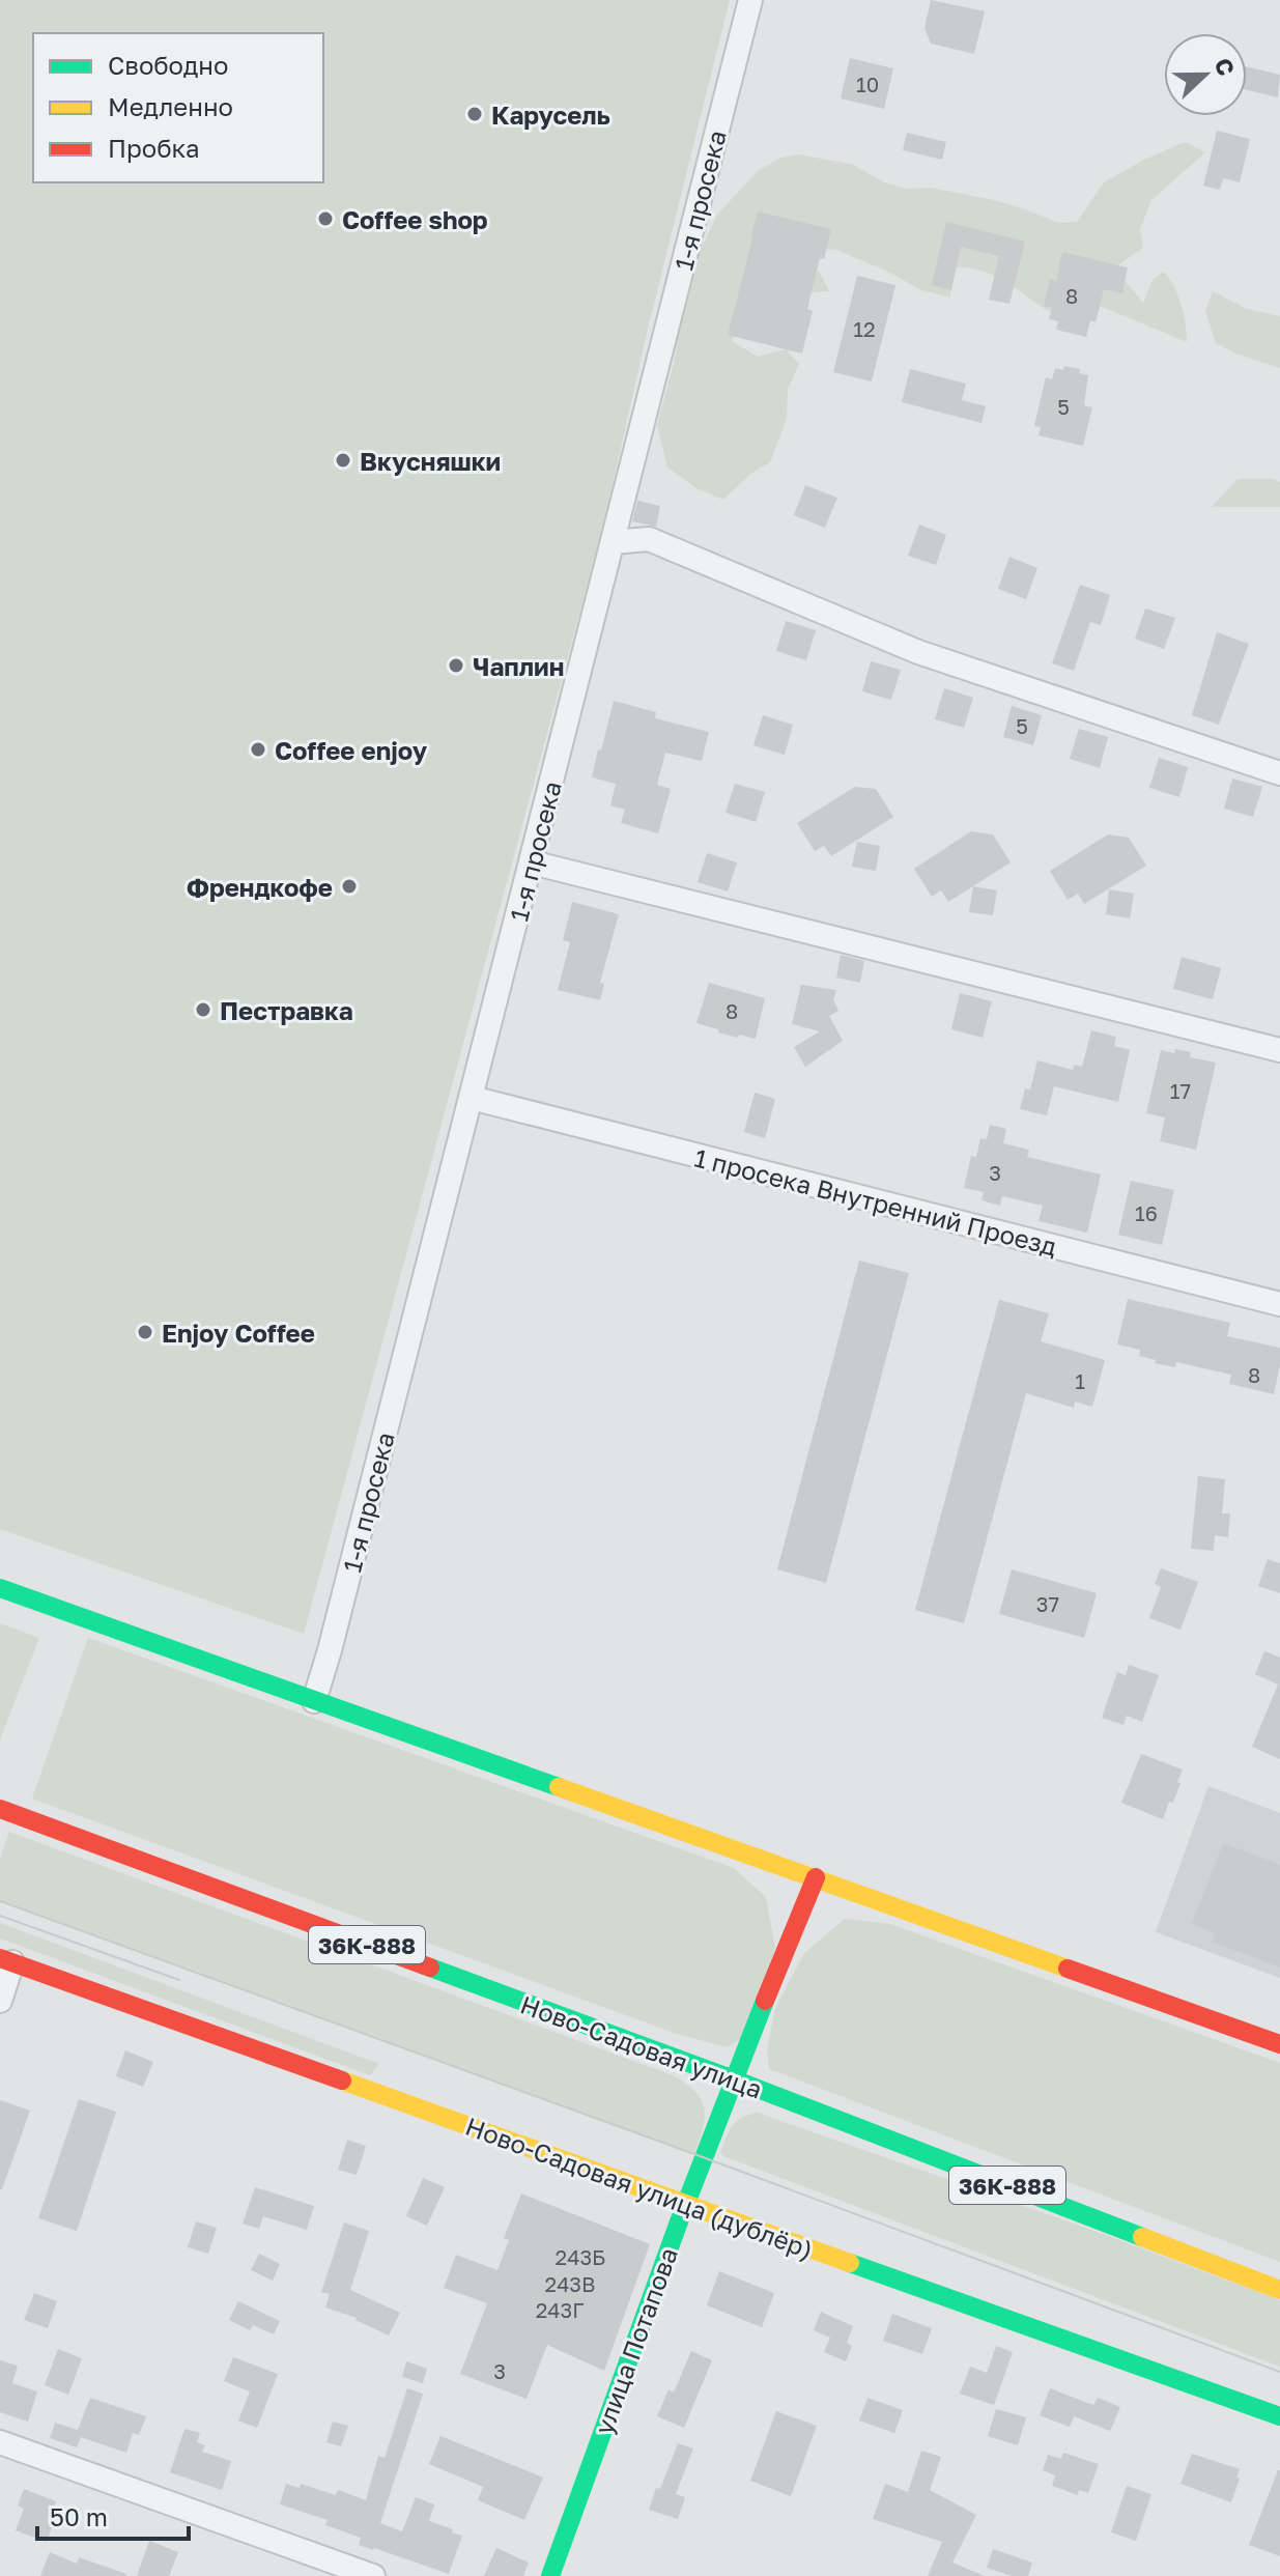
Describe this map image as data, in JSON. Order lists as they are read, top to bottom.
{
  "streets": {
    "main road": [
      "36К-888",
      "Ново-Садовая улица",
      "Ново-Садовая улица (дублёр)",
      "улица Потапова"
    ],
    "street": ["1-я просека", "1 просека Внутренний Проезд"]
  },
  "crossings": [
    ["1-я просека", "1 просека Внутренний Проезд"],
    ["Ново-Садовая улица", "улица Потапова"],
    ["Ново-Садовая улица (дублёр)", "улица Потапова"]
  ],
  "places": [
    "Карусель",
    "Coffee shop",
    "Вкусняшки",
    "Чаплин",
    "Coffee enjoy",
    "Френдкофе",
    "Пестравка",
    "Enjoy Coffee"
  ],
  "house_numbers": [
    "10",
    "8",
    "12",
    "5",
    "5",
    "8",
    "17",
    "3",
    "16",
    "8",
    "1",
    "37",
    "243Б",
    "243В",
    "243Г",
    "3"
  ],
  "legend": ["Свободно", "Медленно", "Пробка"],
  "scale_bar": "50 m",
  "north": "right"
}
